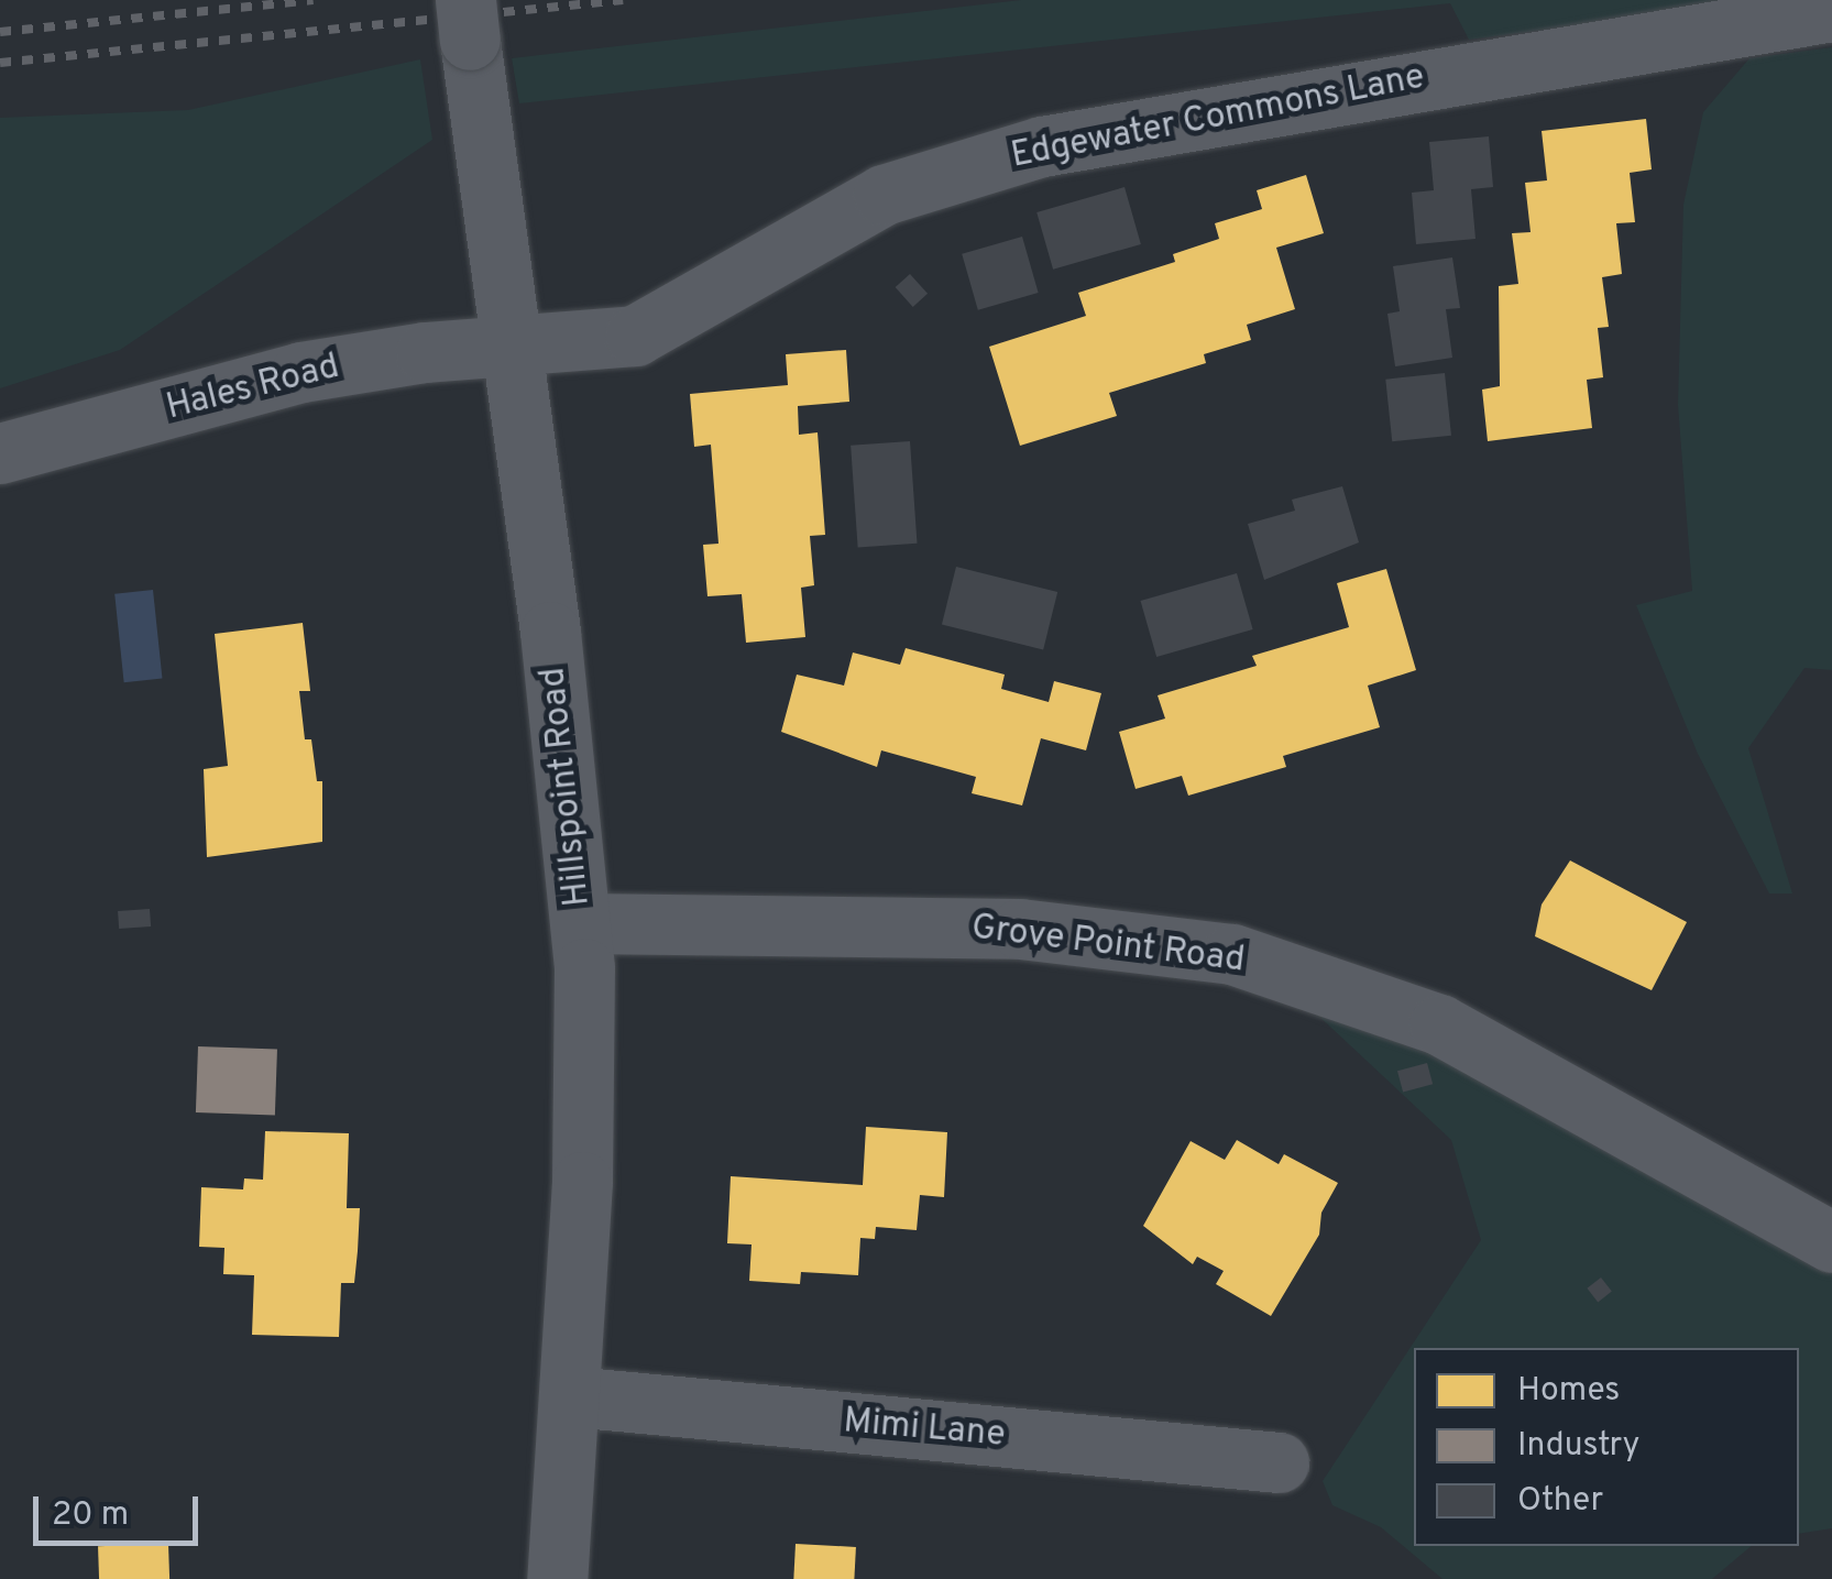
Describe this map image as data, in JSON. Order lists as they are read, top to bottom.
{
  "streets": {
    "street": [
      "Edgewater Commons Lane",
      "Hales Road",
      "Hillspoint Road",
      "Grove Point Road",
      "Mimi Lane"
    ]
  },
  "crossings": [
    ["Edgewater Commons Lane", "Hales Road"],
    ["Edgewater Commons Lane", "Hillspoint Road"],
    ["Hales Road", "Hillspoint Road"],
    ["Hillspoint Road", "Grove Point Road"],
    ["Hillspoint Road", "Mimi Lane"]
  ],
  "legend": ["Homes", "Industry", "Other"],
  "scale_bar": "20 m"
}
